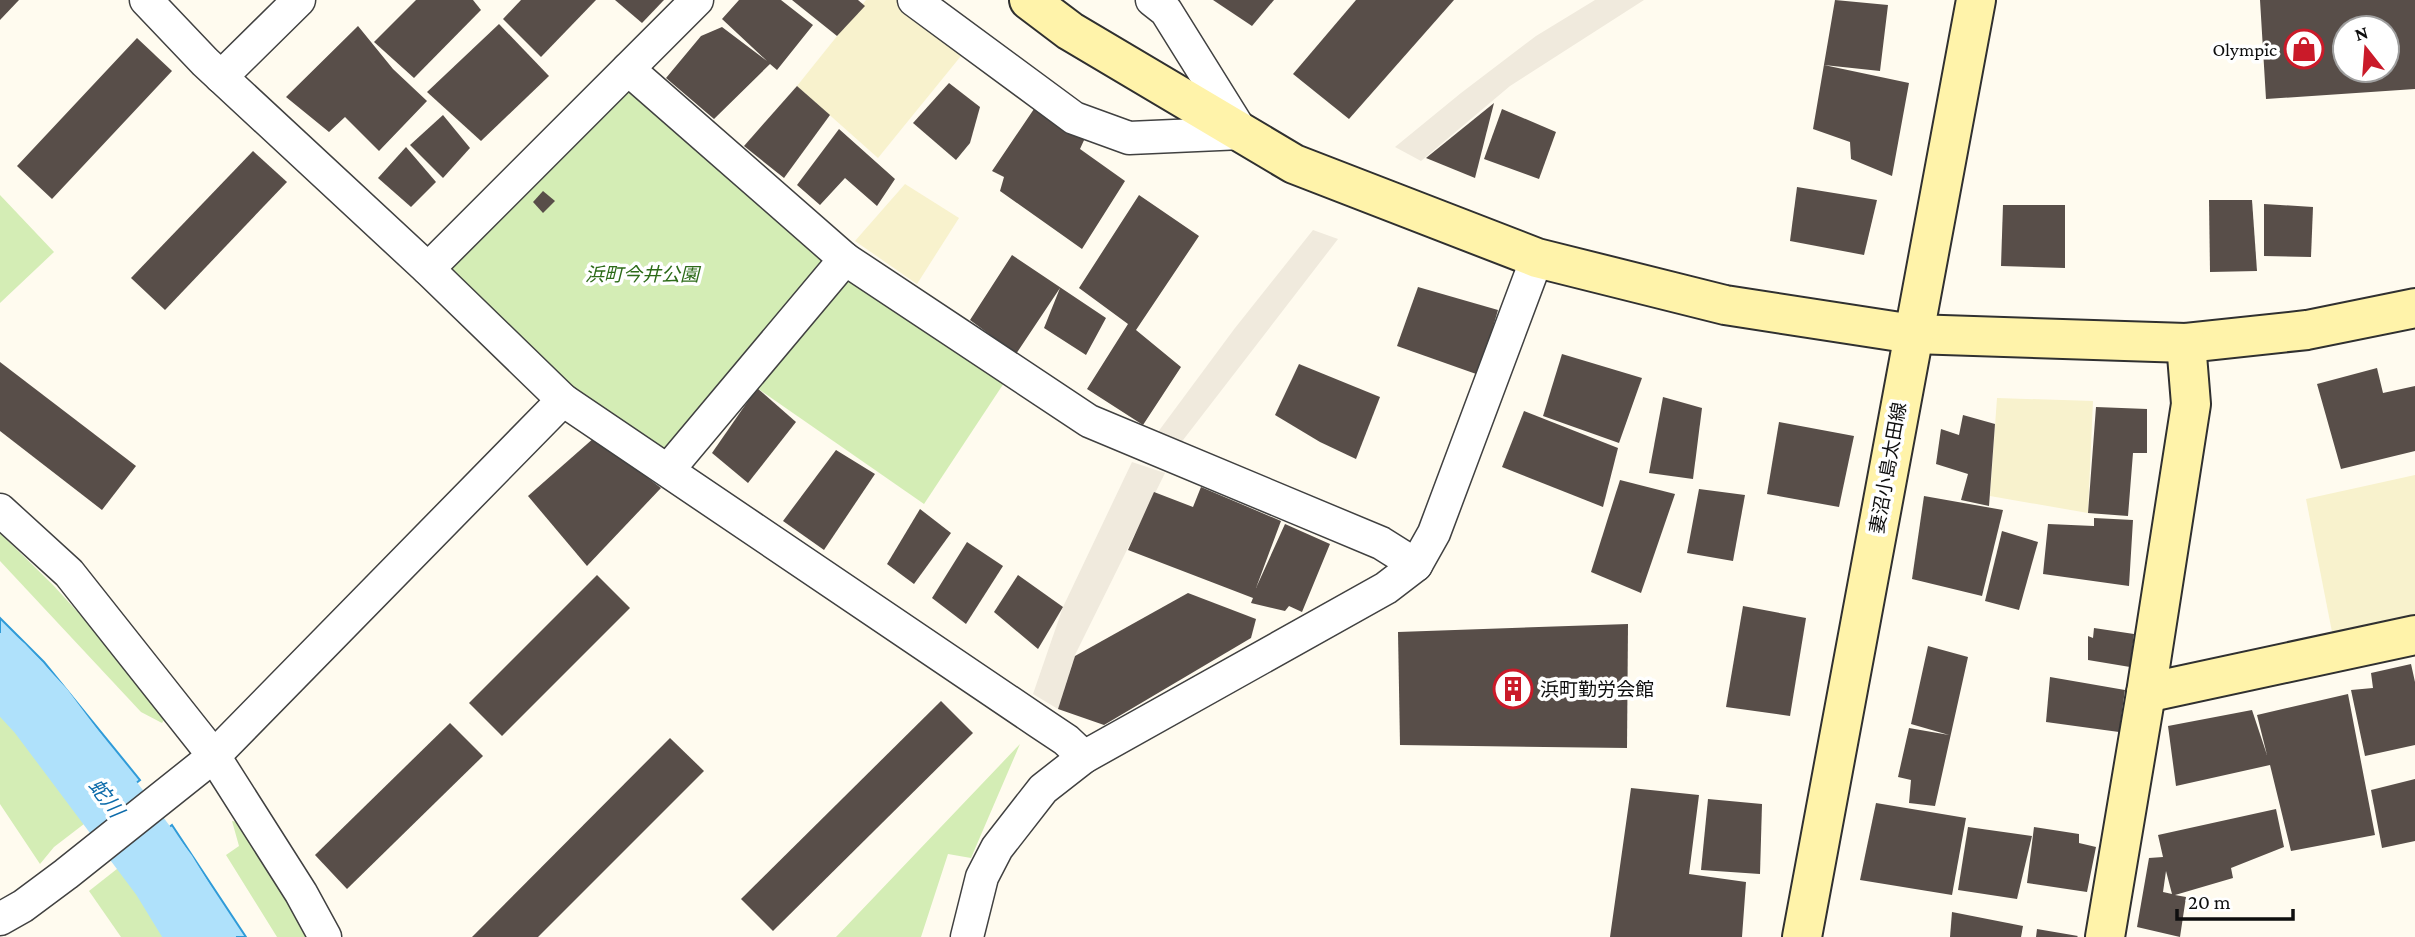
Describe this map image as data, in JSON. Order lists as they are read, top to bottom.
{
  "streets": {
    "street": ["妻沼小島太田線"]
  },
  "water": ["蛇川"],
  "parks": ["浜町今井公園"],
  "places": {
    "shop": ["Olympic"],
    "building": ["浜町勤労会館"]
  },
  "scale_bar": "20 m",
  "north": "top"
}
